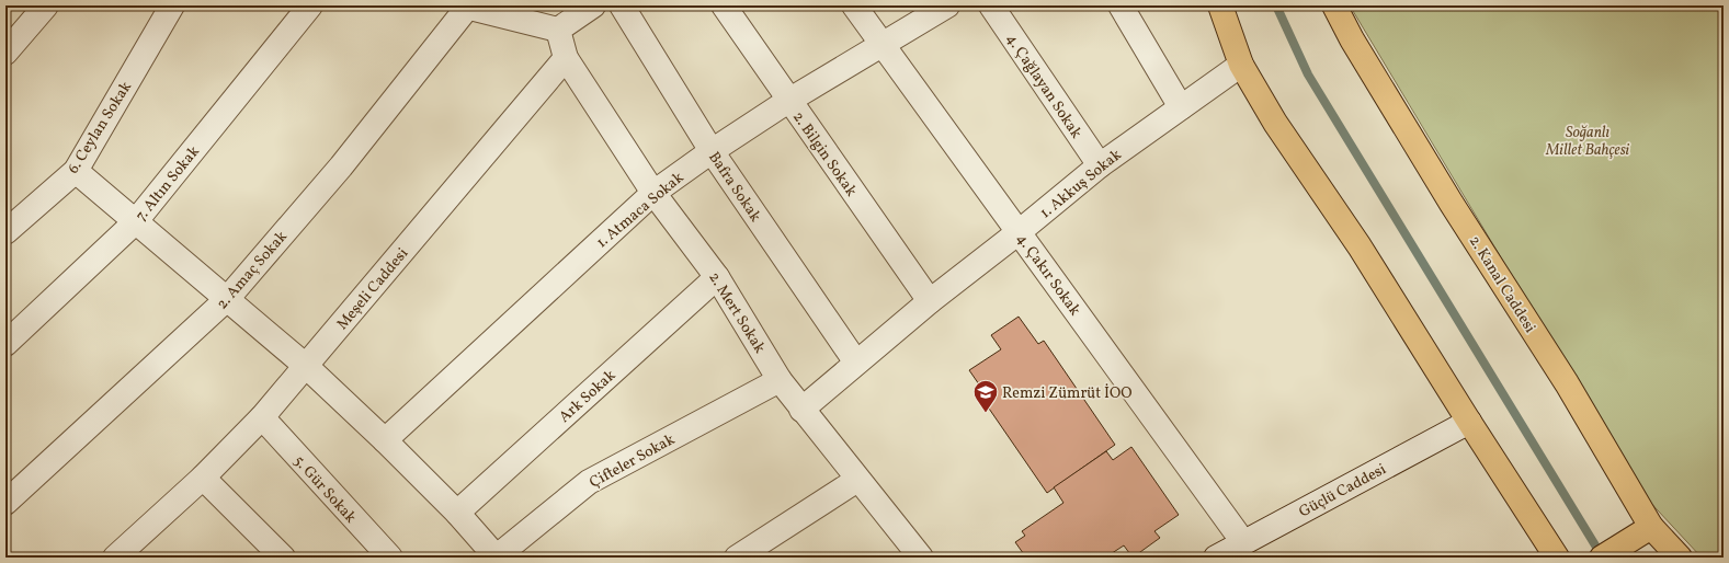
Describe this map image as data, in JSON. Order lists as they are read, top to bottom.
{
  "streets": {
    "main road": ["2. Kanal Caddesi"],
    "street": [
      "4. Çağlayan Sokak",
      "6. Ceylan Sokak",
      "2. Bilgin Sokak",
      "7. Altın Sokak",
      "1. Akkuş Sokak",
      "Bafra Sokak",
      "1. Atmaca Sokak",
      "2. Amaç Sokak",
      "4. Çakır Sokak",
      "Meşeli Caddesi",
      "2. Mert Sokak",
      "Ark Sokak",
      "Çifteler Sokak",
      "5. Gür Sokak",
      "Güçlü Caddesi"
    ]
  },
  "crossings": [
    ["4. Çağlayan Sokak", "1. Akkuş Sokak"],
    ["2. Bilgin Sokak", "1. Akkuş Sokak"],
    ["2. Bilgin Sokak", "1. Atmaca Sokak"],
    ["1. Akkuş Sokak", "Bafra Sokak"],
    ["1. Akkuş Sokak", "4. Çakır Sokak"],
    ["1. Akkuş Sokak", "2. Mert Sokak"],
    ["Bafra Sokak", "1. Atmaca Sokak"],
    ["1. Atmaca Sokak", "4. Çakır Sokak"],
    ["1. Atmaca Sokak", "2. Mert Sokak"],
    ["4. Çakır Sokak", "Güçlü Caddesi"],
    ["Meşeli Caddesi", "2. Mert Sokak"],
    ["Meşeli Caddesi", "5. Gür Sokak"],
    ["2. Mert Sokak", "Ark Sokak"],
    ["2. Mert Sokak", "Çifteler Sokak"]
  ],
  "parks": ["Soğanlı Millet Bahçesi"],
  "places": {
    "school or university": ["Remzi Zümrüt İOO"]
  }
}
